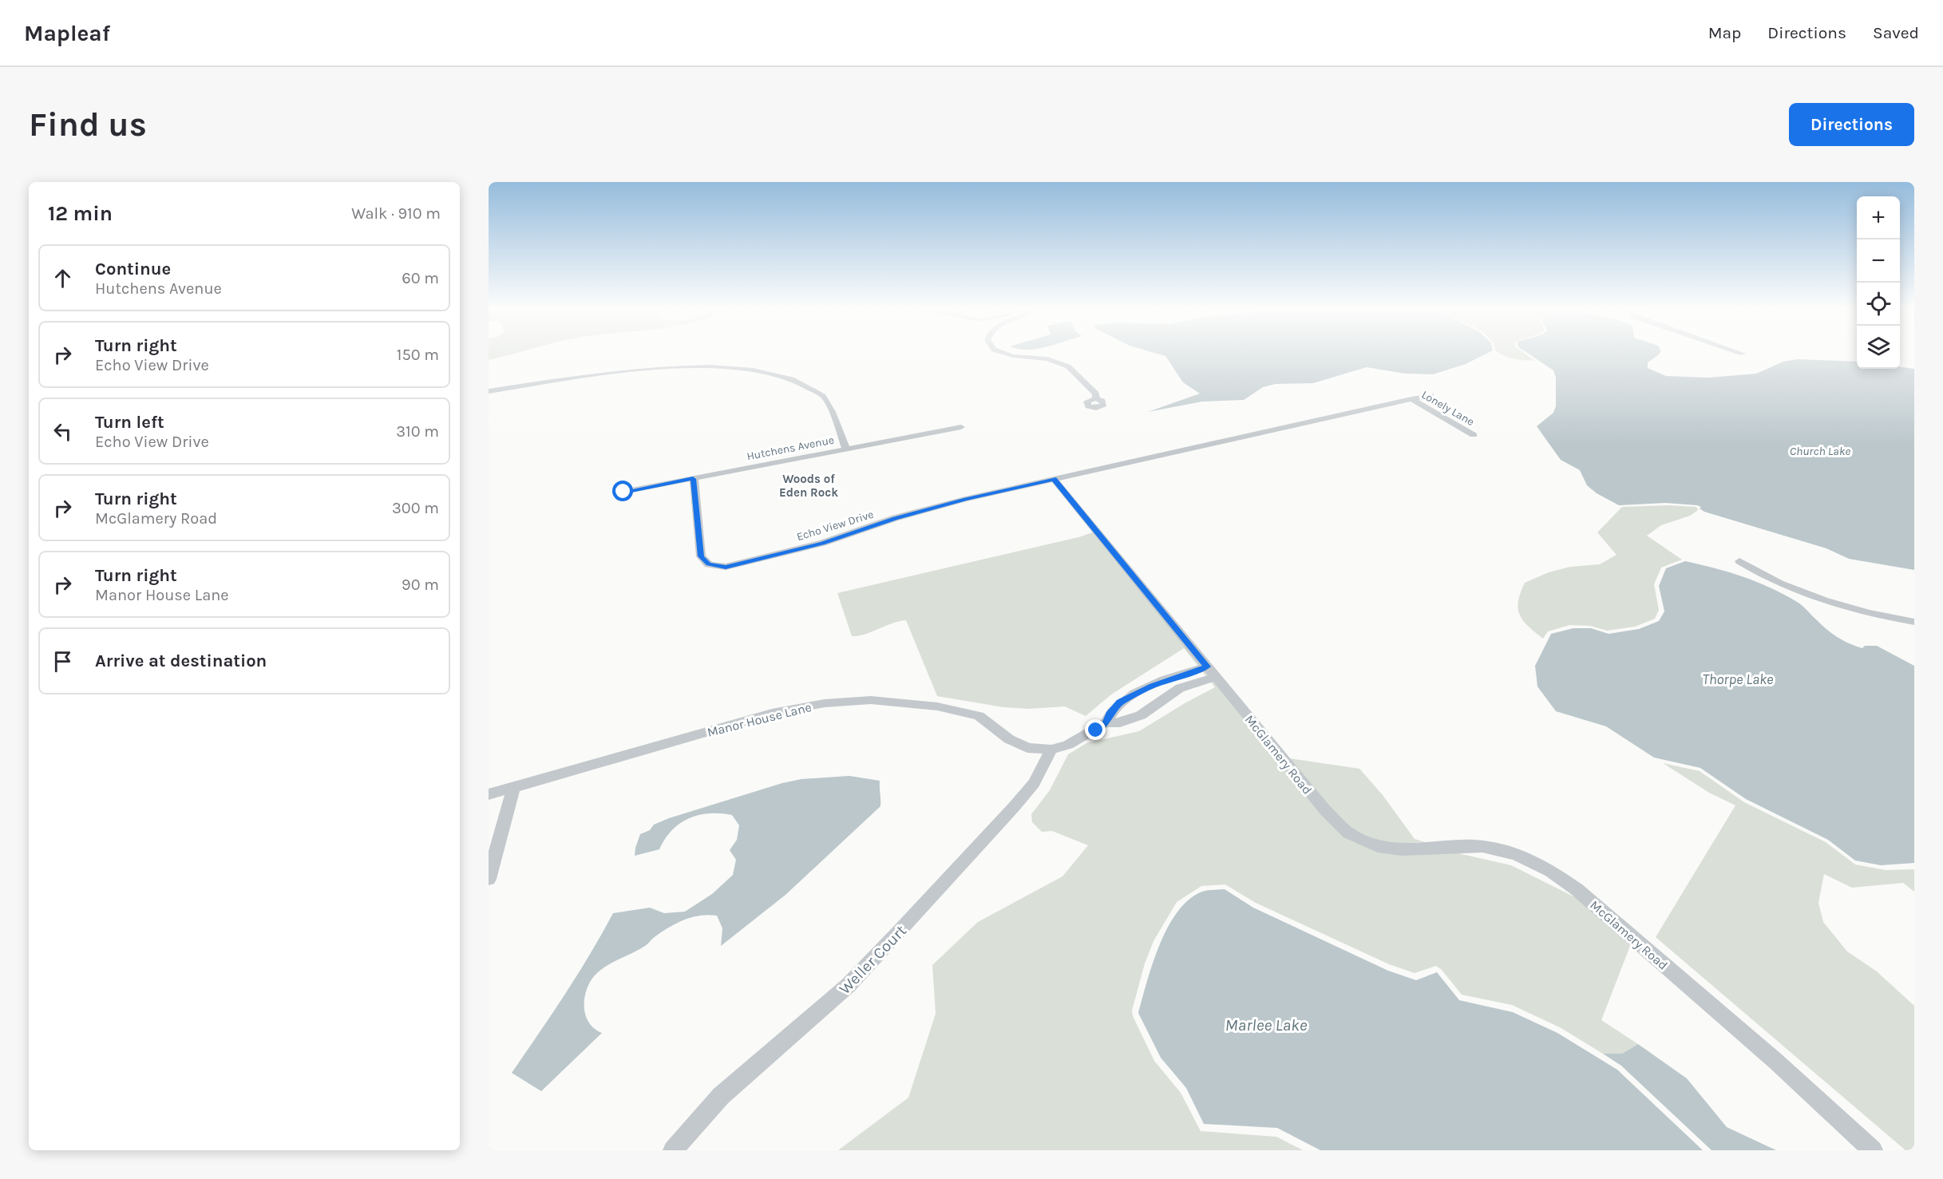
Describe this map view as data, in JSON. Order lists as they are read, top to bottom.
{
  "streets": {
    "street": [
      "Lonely Lane",
      "Hutchens Avenue",
      "Echo View Drive",
      "Manor House Lane",
      "McGlamery Road",
      "Weller Court"
    ]
  },
  "crossings": [
    ["Hutchens Avenue", "Echo View Drive"],
    ["Echo View Drive", "McGlamery Road"],
    ["Manor House Lane", "McGlamery Road"],
    ["Manor House Lane", "Weller Court"]
  ],
  "districts": ["Woods of Eden Rock"],
  "water": ["Church Lake", "Thorpe Lake", "Marlee Lake"],
  "page": {
    "header": "Mapleaf",
    "nav": ["Map", "Directions", "Saved"],
    "buttons": "Directions",
    "title": "Find us",
    "heading": ["12 min", "Walk · 910 m"],
    "map_buttons": ["+", "−"],
    "list": [
      ["Continue", "Hutchens Avenue", "60 m"],
      ["Turn right", "Echo View Drive", "150 m"],
      ["Turn left", "Echo View Drive", "310 m"],
      ["Turn right", "McGlamery Road", "300 m"],
      ["Turn right", "Manor House Lane", "90 m"],
      "Arrive at destination"
    ]
  }
}
